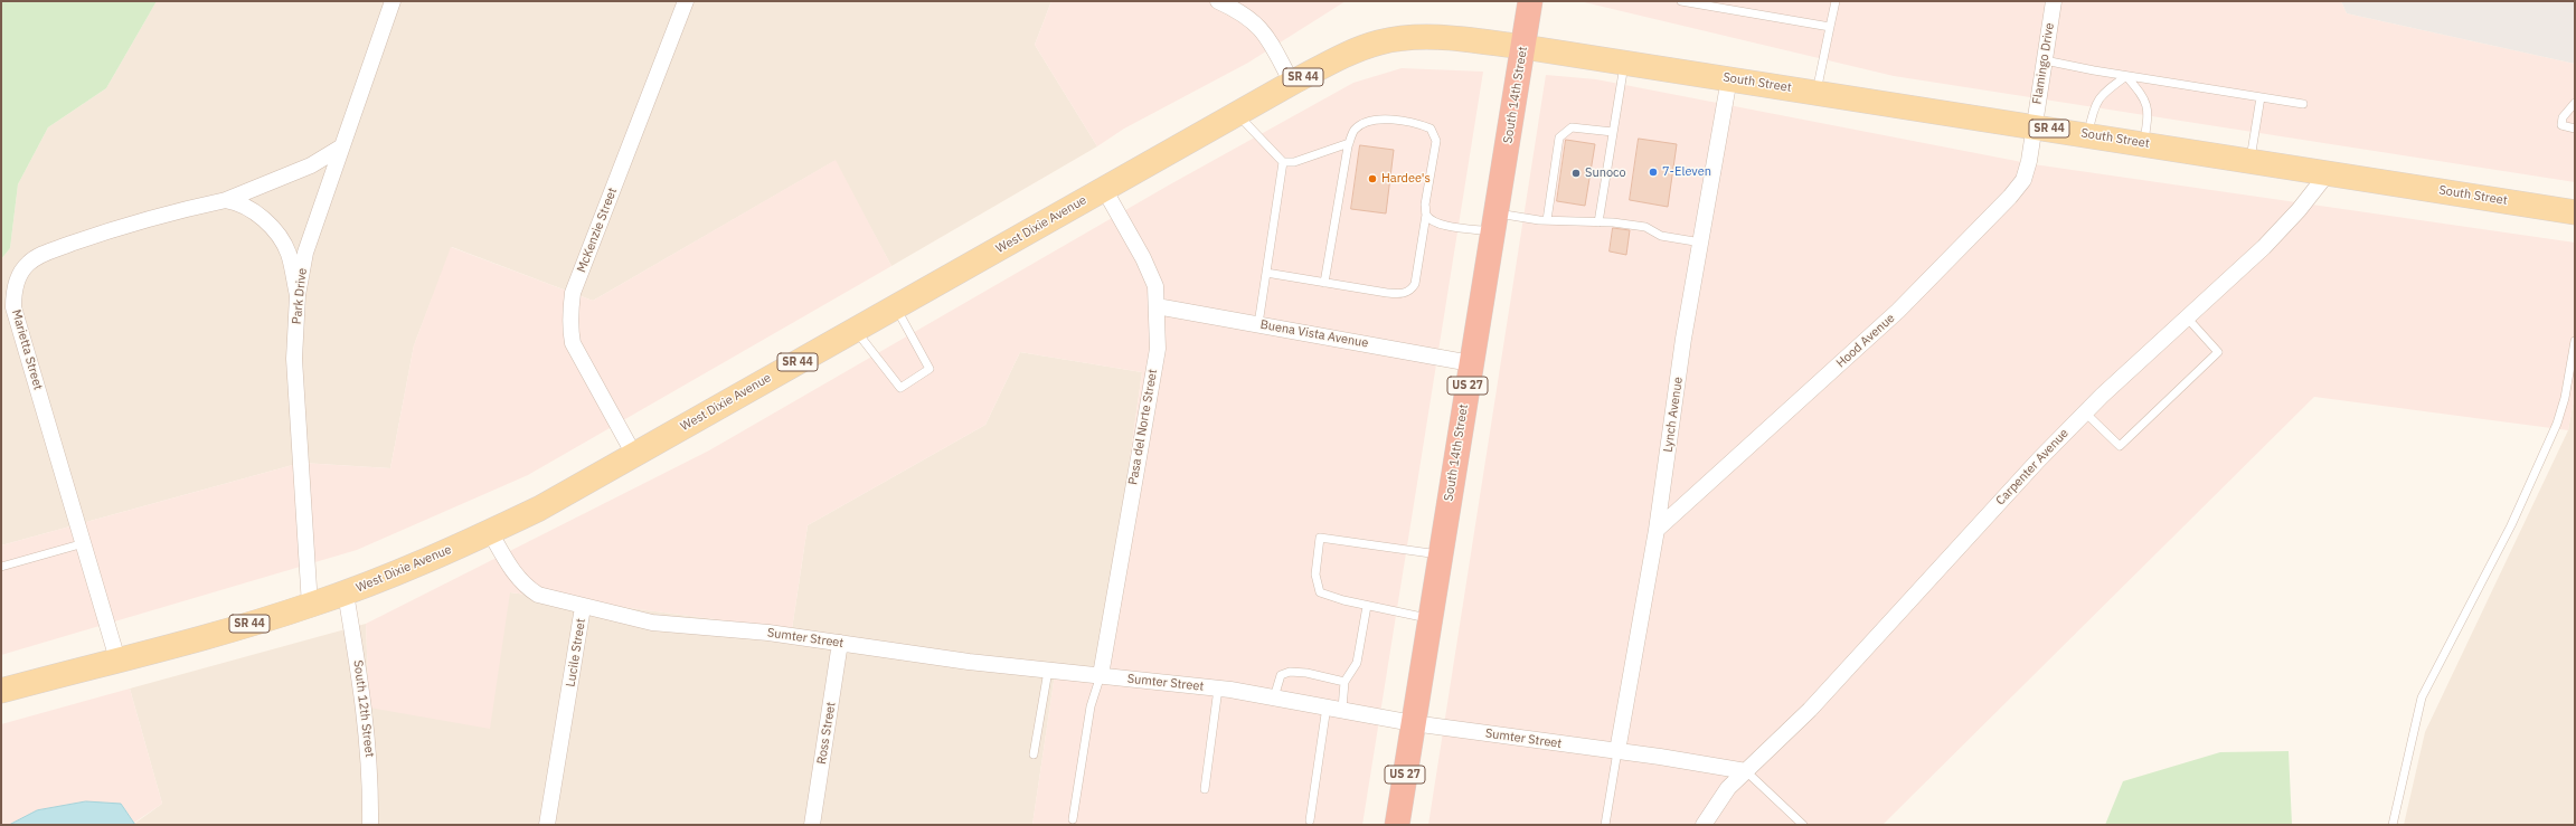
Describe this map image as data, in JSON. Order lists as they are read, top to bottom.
{
  "streets": {
    "highway": ["South 14th Street", "US 27"],
    "main road": ["SR 44", "South Street", "West Dixie Avenue"],
    "street": [
      "Flamingo Drive",
      "McKenzie Street",
      "Park Drive",
      "Buena Vista Avenue",
      "Hood Avenue",
      "Marietta Street",
      "Lynch Avenue",
      "Pasa del Norte Street",
      "Carpenter Avenue",
      "Sumter Street",
      "Lucile Street",
      "South 12th Street",
      "Ross Street"
    ]
  },
  "crossings": [
    ["Flamingo Drive", "South Street"],
    ["Flamingo Drive", "Hood Avenue"],
    ["South Street", "South 14th Street"],
    ["South Street", "West Dixie Avenue"],
    ["South Street", "Hood Avenue"],
    ["South Street", "Lynch Avenue"],
    ["South Street", "Carpenter Avenue"],
    ["South 14th Street", "West Dixie Avenue"],
    ["South 14th Street", "Buena Vista Avenue"],
    ["South 14th Street", "Sumter Street"],
    ["West Dixie Avenue", "McKenzie Street"],
    ["West Dixie Avenue", "Park Drive"],
    ["West Dixie Avenue", "Marietta Street"],
    ["West Dixie Avenue", "Pasa del Norte Street"],
    ["West Dixie Avenue", "Lucile Street"],
    ["West Dixie Avenue", "South 12th Street"],
    ["Park Drive", "Marietta Street"],
    ["Buena Vista Avenue", "Pasa del Norte Street"],
    ["Hood Avenue", "Lynch Avenue"],
    ["Lynch Avenue", "Sumter Street"],
    ["Pasa del Norte Street", "Sumter Street"],
    ["Carpenter Avenue", "Sumter Street"],
    ["Sumter Street", "Lucile Street"],
    ["Sumter Street", "Ross Street"]
  ],
  "places": ["7-Eleven", "Sunoco", "Hardee's"]
}
